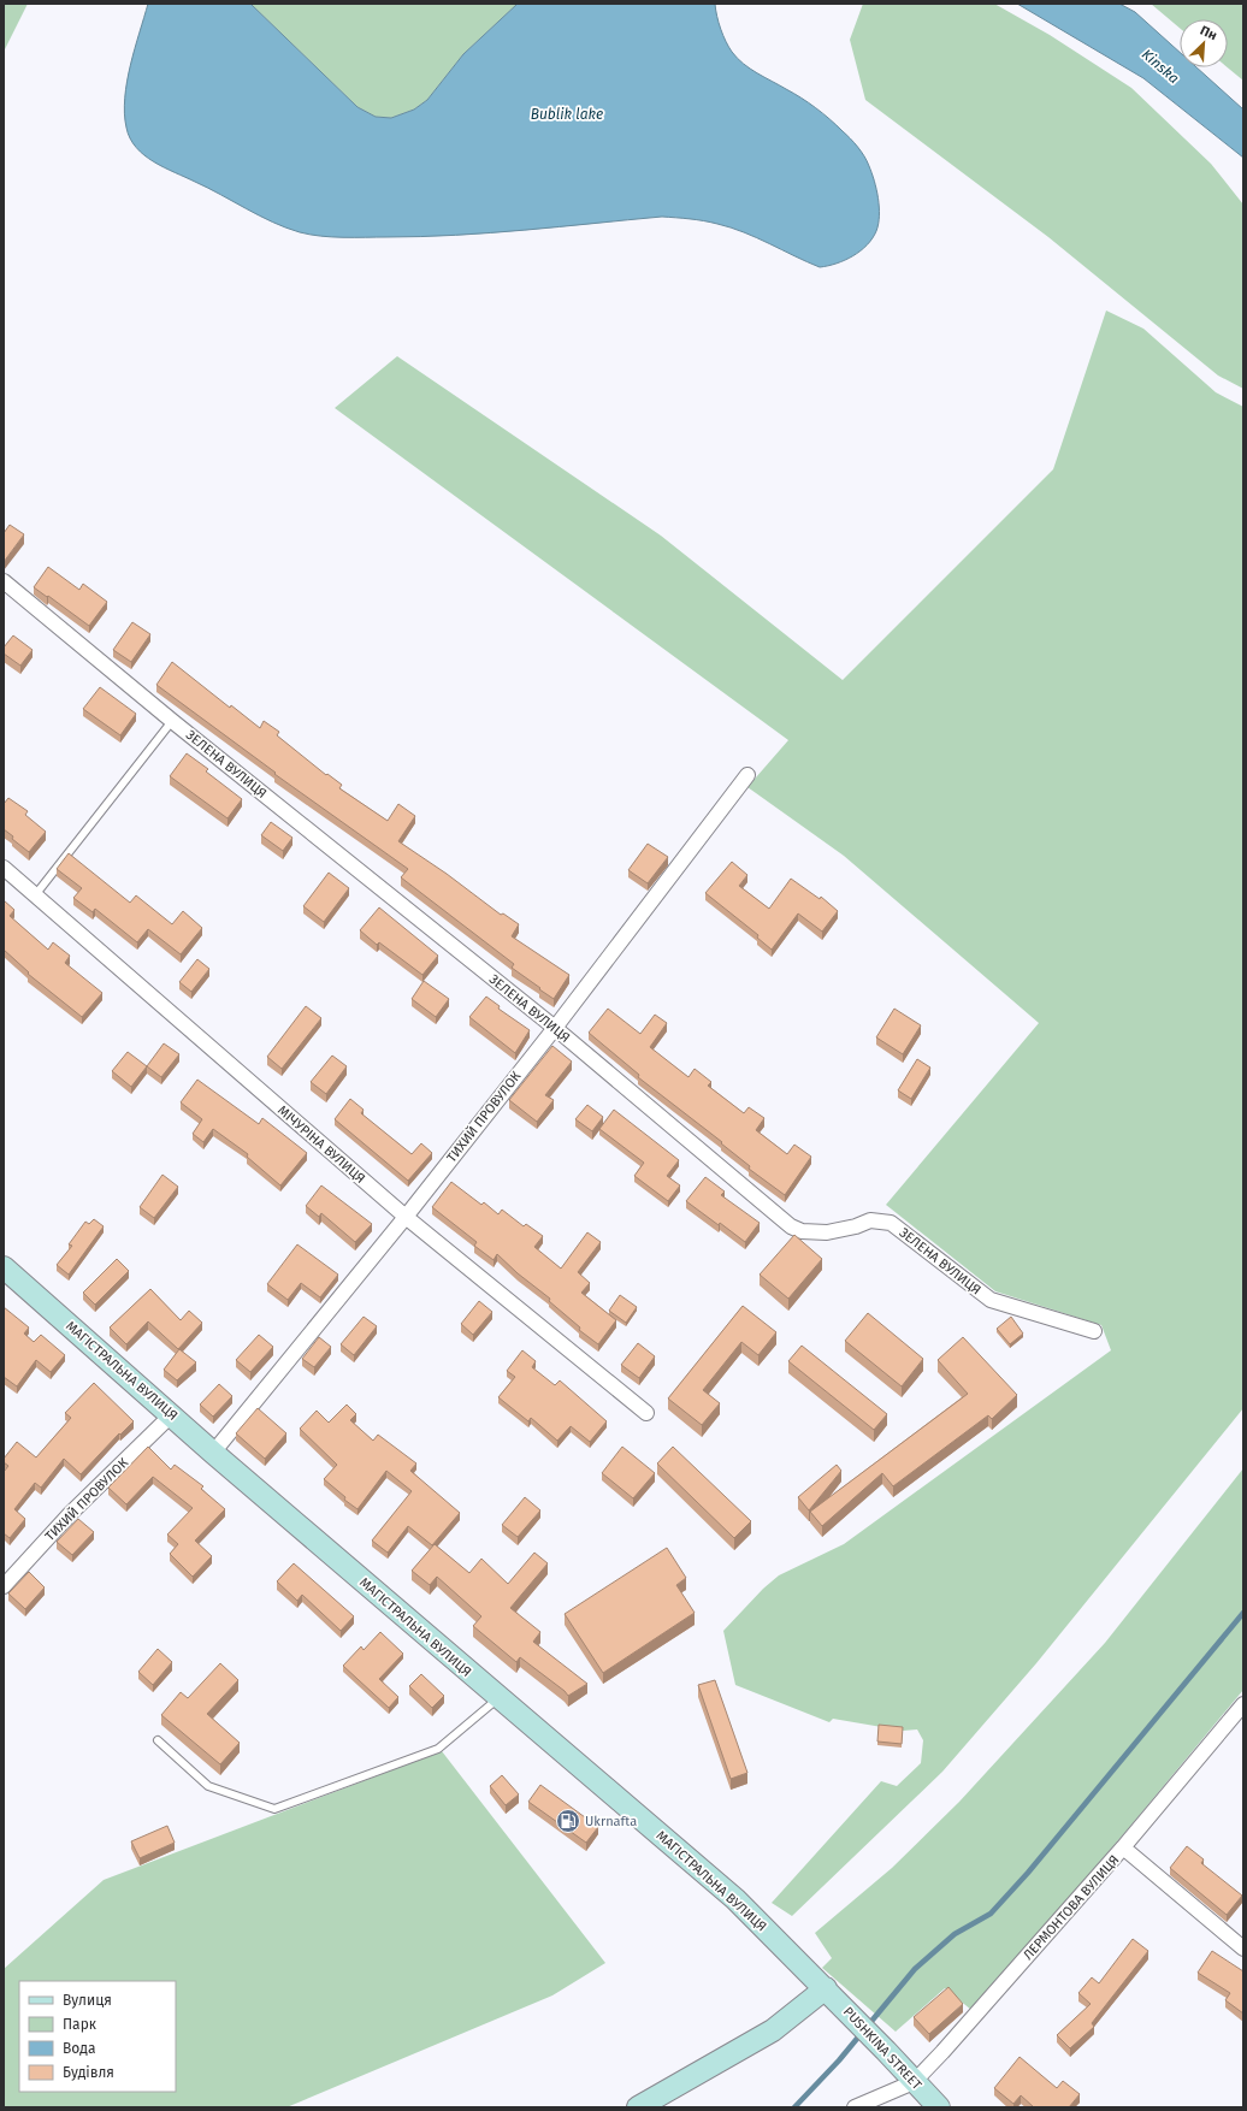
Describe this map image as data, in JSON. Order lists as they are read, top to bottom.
{
  "streets": {
    "main road": ["МАГІСТРАЛЬНА ВУЛИЦЯ", "PUSHKINA STREET"],
    "street": [
      "ЗЕЛЕНА ВУЛИЦЯ",
      "ТИХИЙ ПРОВУЛОК",
      "МІЧУРІНА ВУЛИЦЯ",
      "ЛЕРМОНТОВА ВУЛИЦЯ"
    ]
  },
  "crossings": [
    ["ЗЕЛЕНА ВУЛИЦЯ", "ТИХИЙ ПРОВУЛОК"],
    ["ТИХИЙ ПРОВУЛОК", "МІЧУРІНА ВУЛИЦЯ"],
    ["ТИХИЙ ПРОВУЛОК", "МАГІСТРАЛЬНА ВУЛИЦЯ"],
    ["МАГІСТРАЛЬНА ВУЛИЦЯ", "PUSHKINA STREET"],
    ["ЛЕРМОНТОВА ВУЛИЦЯ", "PUSHKINA STREET"]
  ],
  "water": ["Kinska", "Bublik lake"],
  "places": {
    "fuel station": ["Ukrnafta"]
  },
  "legend": [
    "Вулиця",
    "Парк",
    "Вода",
    "Будівля"
  ],
  "north": "top right"
}
